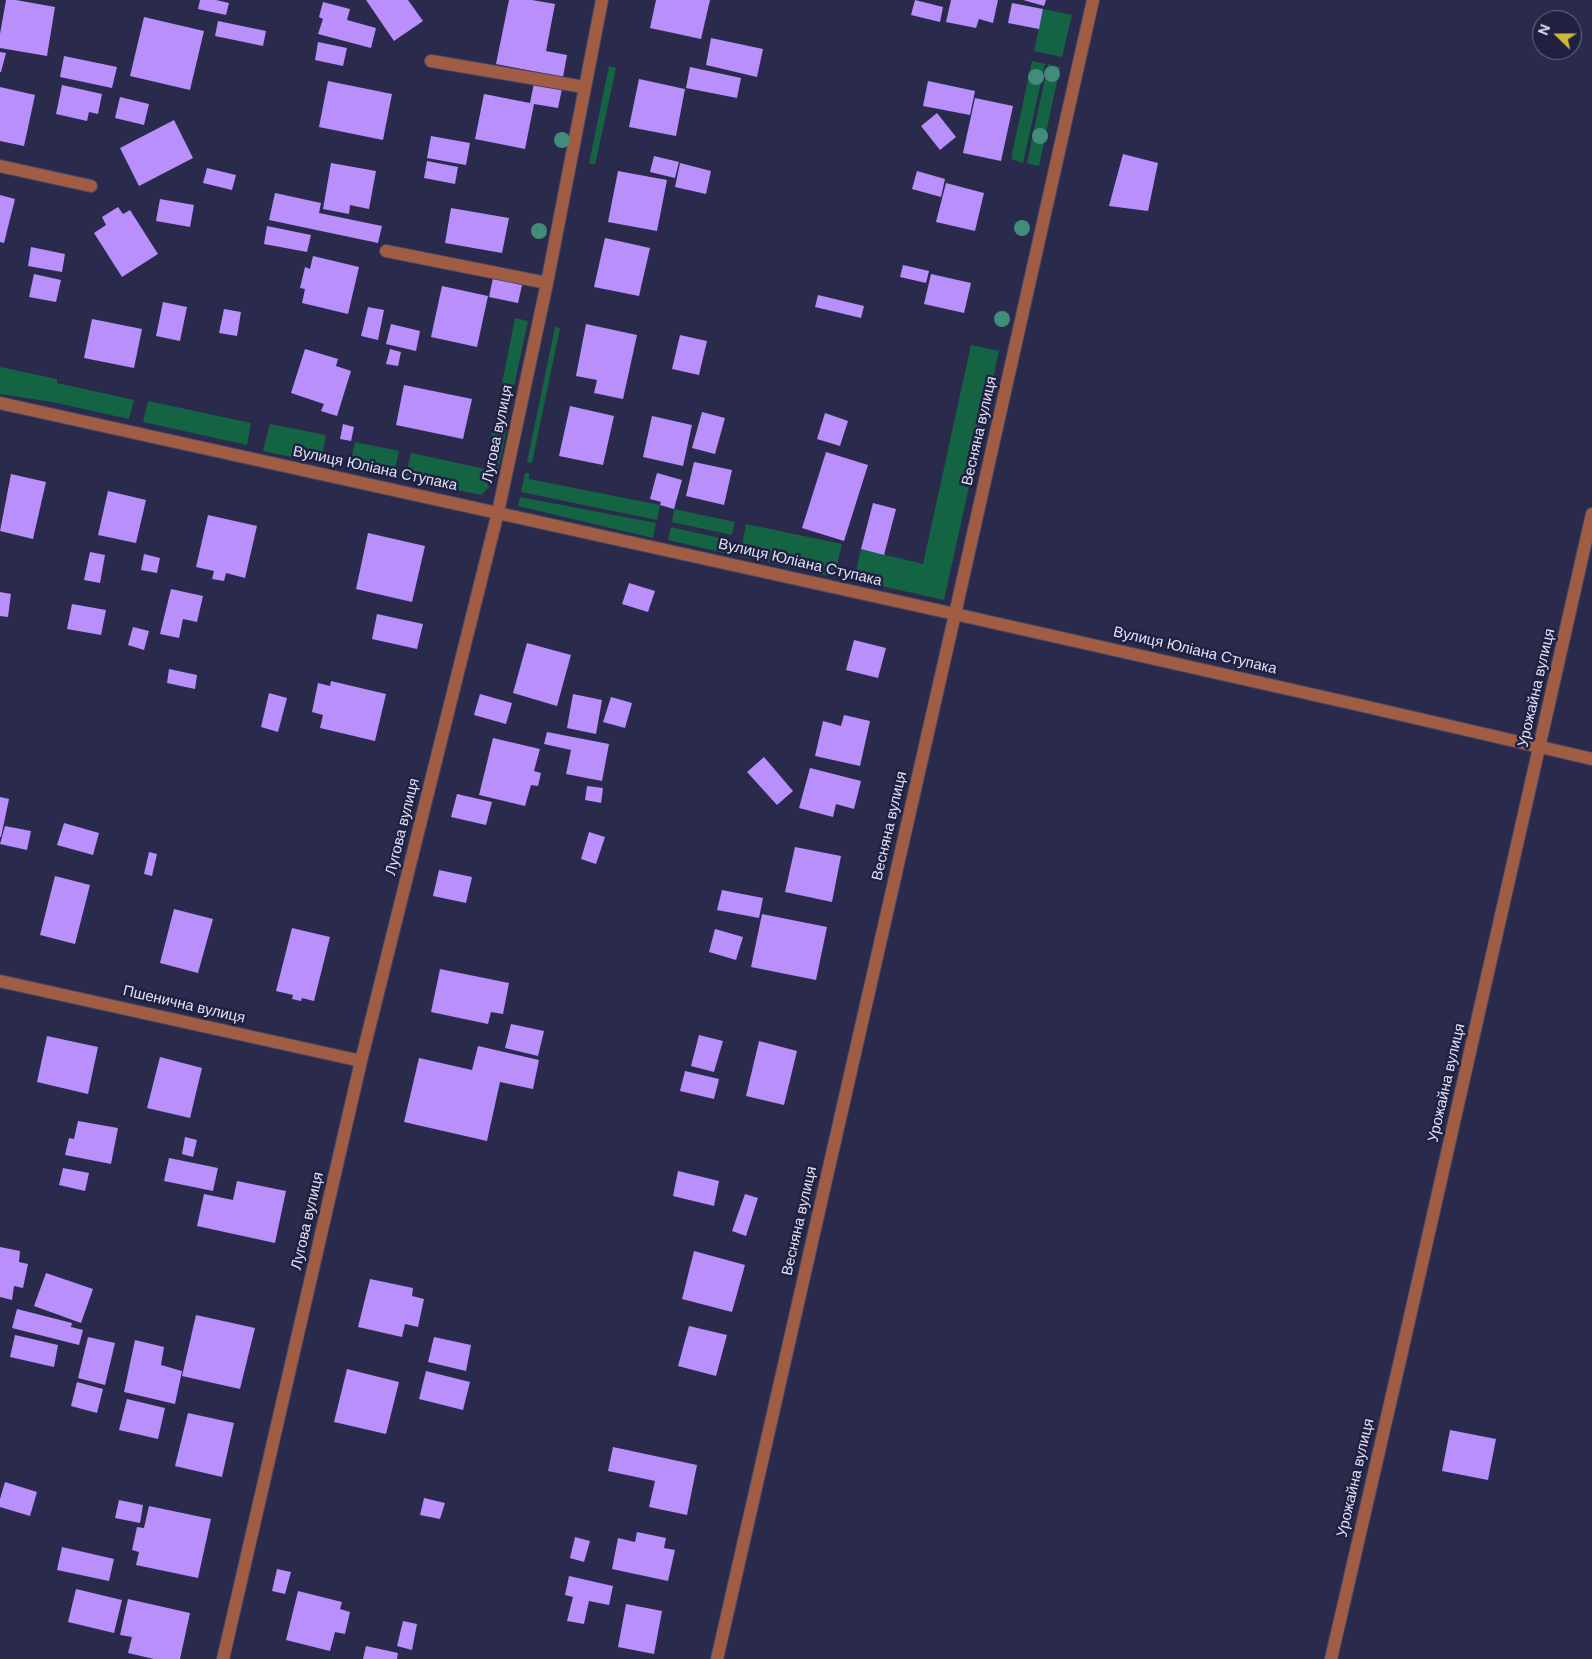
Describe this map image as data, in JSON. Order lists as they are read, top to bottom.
{
  "streets": {
    "street": [
      "Весняна вулиця",
      "Лугова вулиця",
      "Вулиця Юліана Ступака",
      "Урожайна вулиця",
      "Пшенична вулиця"
    ]
  },
  "crossings": [
    ["Весняна вулиця", "Вулиця Юліана Ступака"],
    ["Лугова вулиця", "Вулиця Юліана Ступака"],
    ["Лугова вулиця", "Пшенична вулиця"],
    ["Вулиця Юліана Ступака", "Урожайна вулиця"]
  ],
  "north": "left"
}
